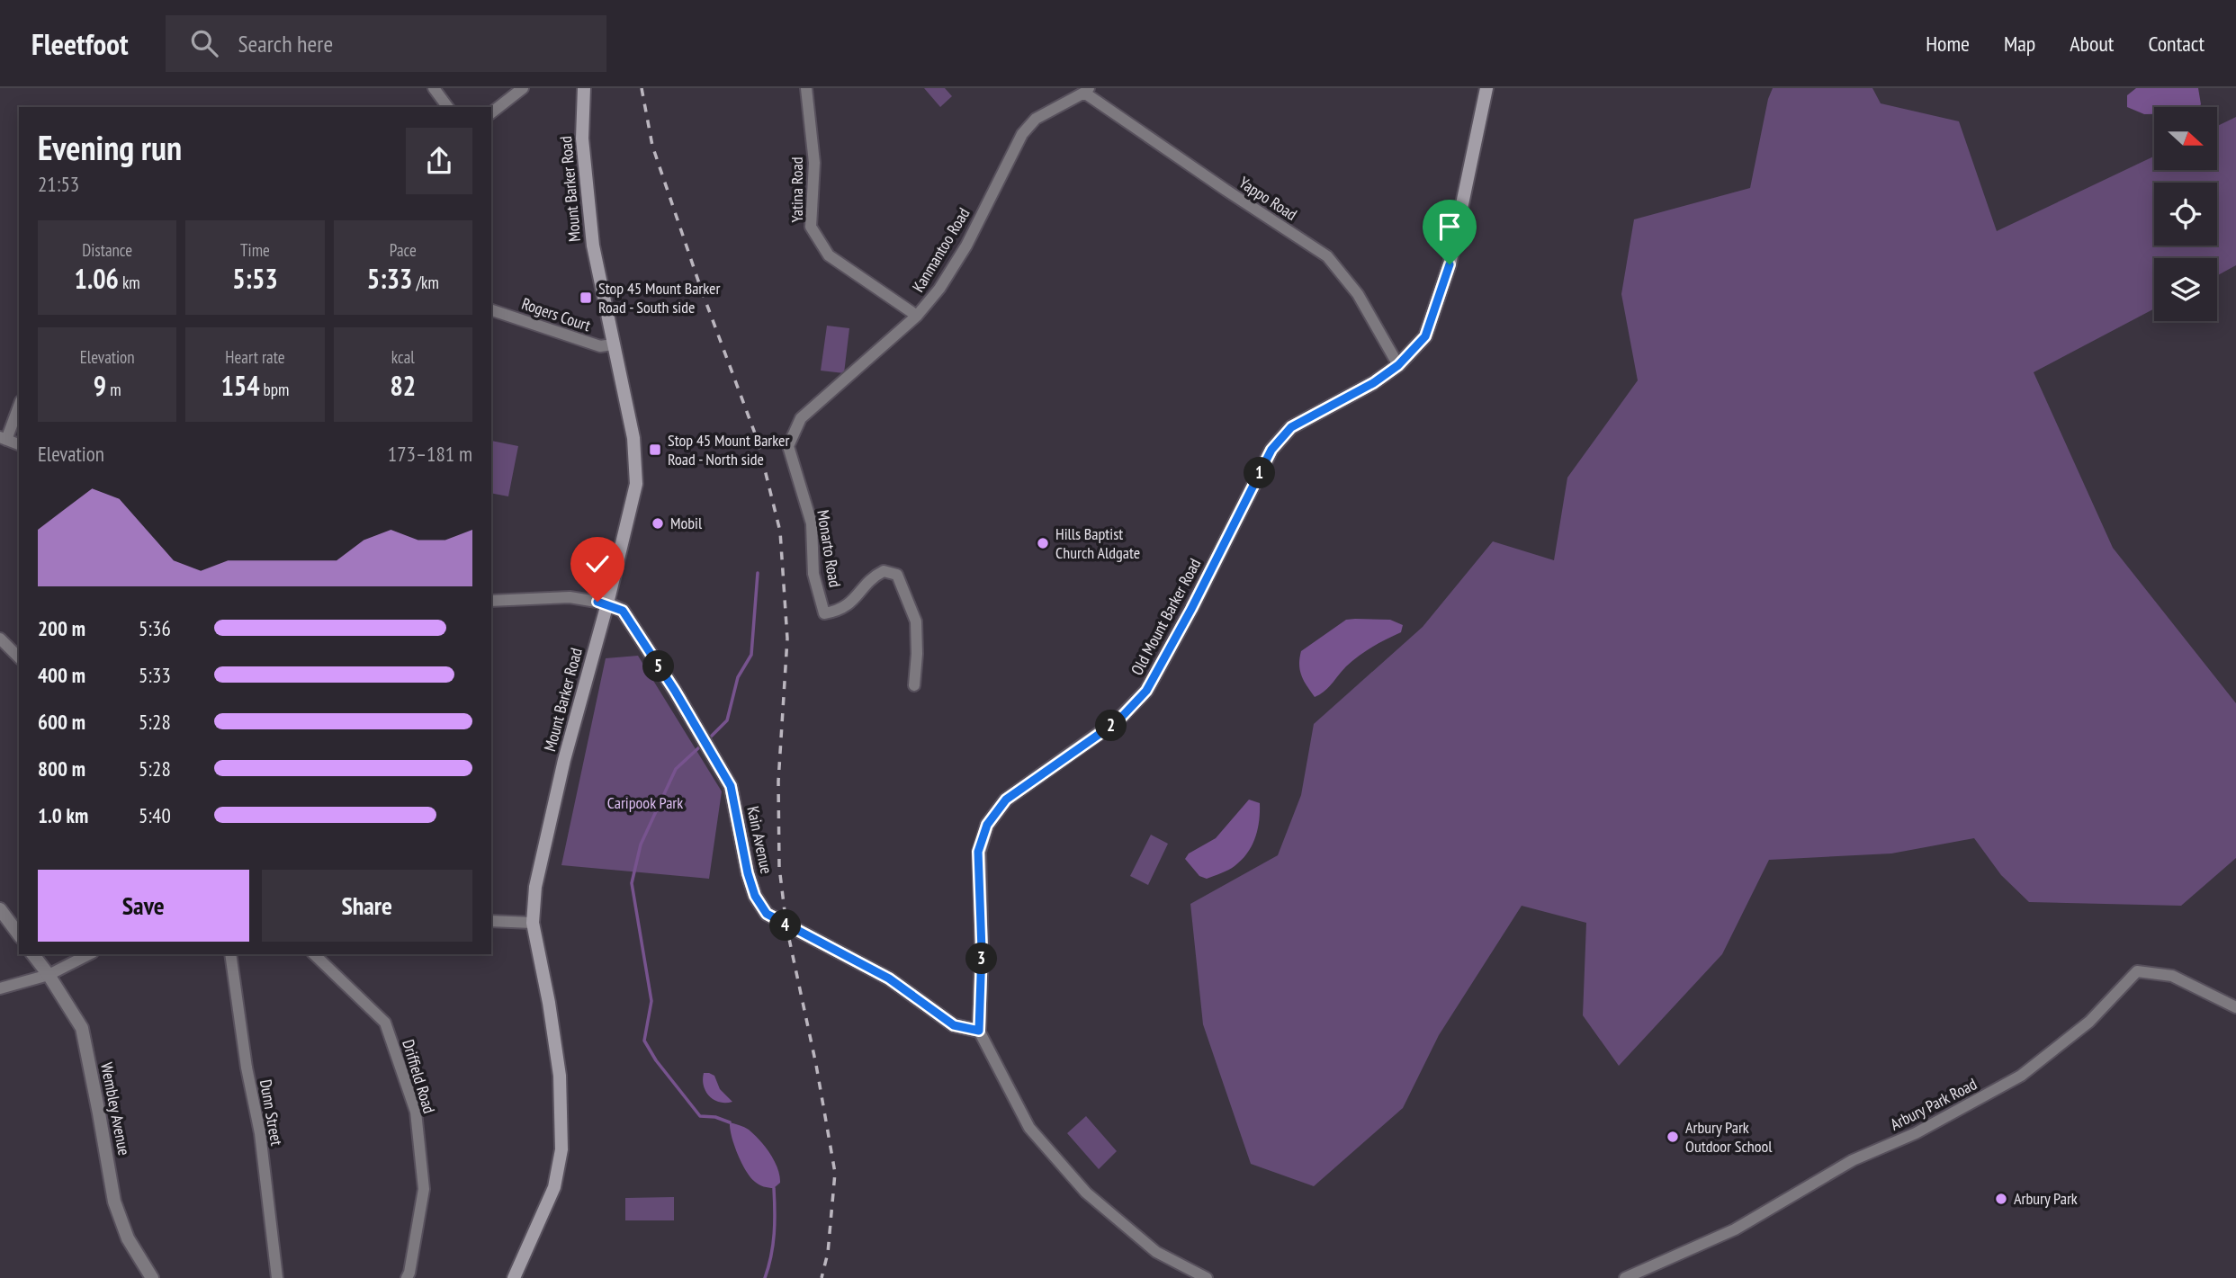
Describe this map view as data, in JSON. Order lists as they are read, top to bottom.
{
  "streets": {
    "main road": ["Mount Barker Road", "Old Mount Barker Road", "Kain Avenue"],
    "street": [
      "Yatina Road",
      "Yappo Road",
      "Kanmantoo Road",
      "Rogers Court",
      "Monarto Road",
      "Driffield Road",
      "Arbury Park Road",
      "Wembley Avenue",
      "Dunn Street"
    ]
  },
  "crossings": [
    ["Mount Barker Road", "Rogers Court"],
    ["Mount Barker Road", "Kain Avenue"],
    ["Yatina Road", "Kanmantoo Road"],
    ["Yappo Road", "Kanmantoo Road"],
    ["Yappo Road", "Old Mount Barker Road"],
    ["Kanmantoo Road", "Monarto Road"],
    ["Old Mount Barker Road", "Kain Avenue"]
  ],
  "parks": ["Caripook Park"],
  "places": {
    "transit": ["Stop 45 Mount Barker Road - South side", "Stop 45 Mount Barker Road - North side"],
    "other": [
      "Mobil",
      "Hills Baptist Church Aldgate",
      "Arbury Park Outdoor School",
      "Arbury Park"
    ]
  },
  "north": "right",
  "page": {
    "header": "Fleetfoot",
    "search": "Search here",
    "nav": [
      "Home",
      "Map",
      "About",
      "Contact"
    ],
    "heading": ["Evening run", "21:53"],
    "stats": [
      ["Distance", "1.06 km"],
      ["Time", "5:53"],
      ["Pace", "5:33 /km"],
      ["Elevation", "9 m"],
      ["Heart rate", "154 bpm"],
      ["kcal", "82"]
    ],
    "chart": ["Elevation", "173–181 m"],
    "pins": [
      "1",
      "5",
      "2",
      "4",
      "3"
    ],
    "list": [
      {
        "name": "200 m",
        "note": "5:36"
      },
      {
        "name": "400 m",
        "note": "5:33"
      },
      {
        "name": "600 m",
        "note": "5:28"
      },
      {
        "name": "800 m",
        "note": "5:28"
      },
      {
        "name": "1.0 km",
        "note": "5:40"
      }
    ],
    "buttons": ["Save", "Share"]
  }
}
